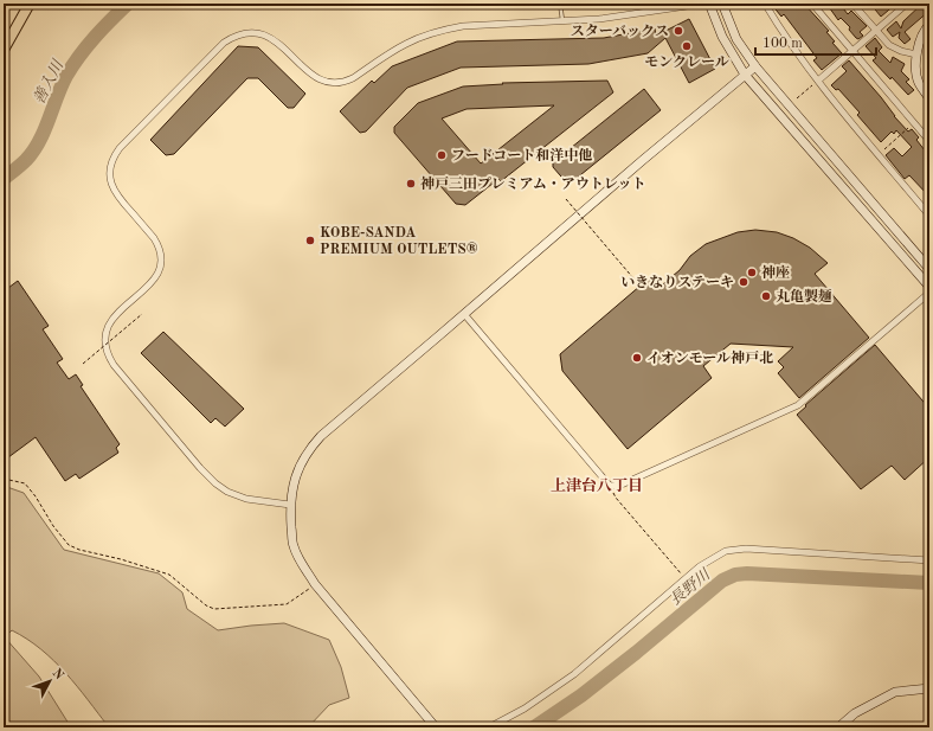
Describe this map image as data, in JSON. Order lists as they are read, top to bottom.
{
  "districts": ["上津台八丁目"],
  "water": ["善入川", "長野川"],
  "places": [
    "スターバックス",
    "モンクレール",
    "フードコート和洋中他",
    "神戸三田プレミアム・アウトレット",
    "KOBE-SANDA PREMIUM OUTLETS®",
    "神座",
    "いきなりステーキ",
    "丸亀製麺",
    "イオンモール神戸北"
  ],
  "scale_bar": "100 m",
  "north": "top right"
}
